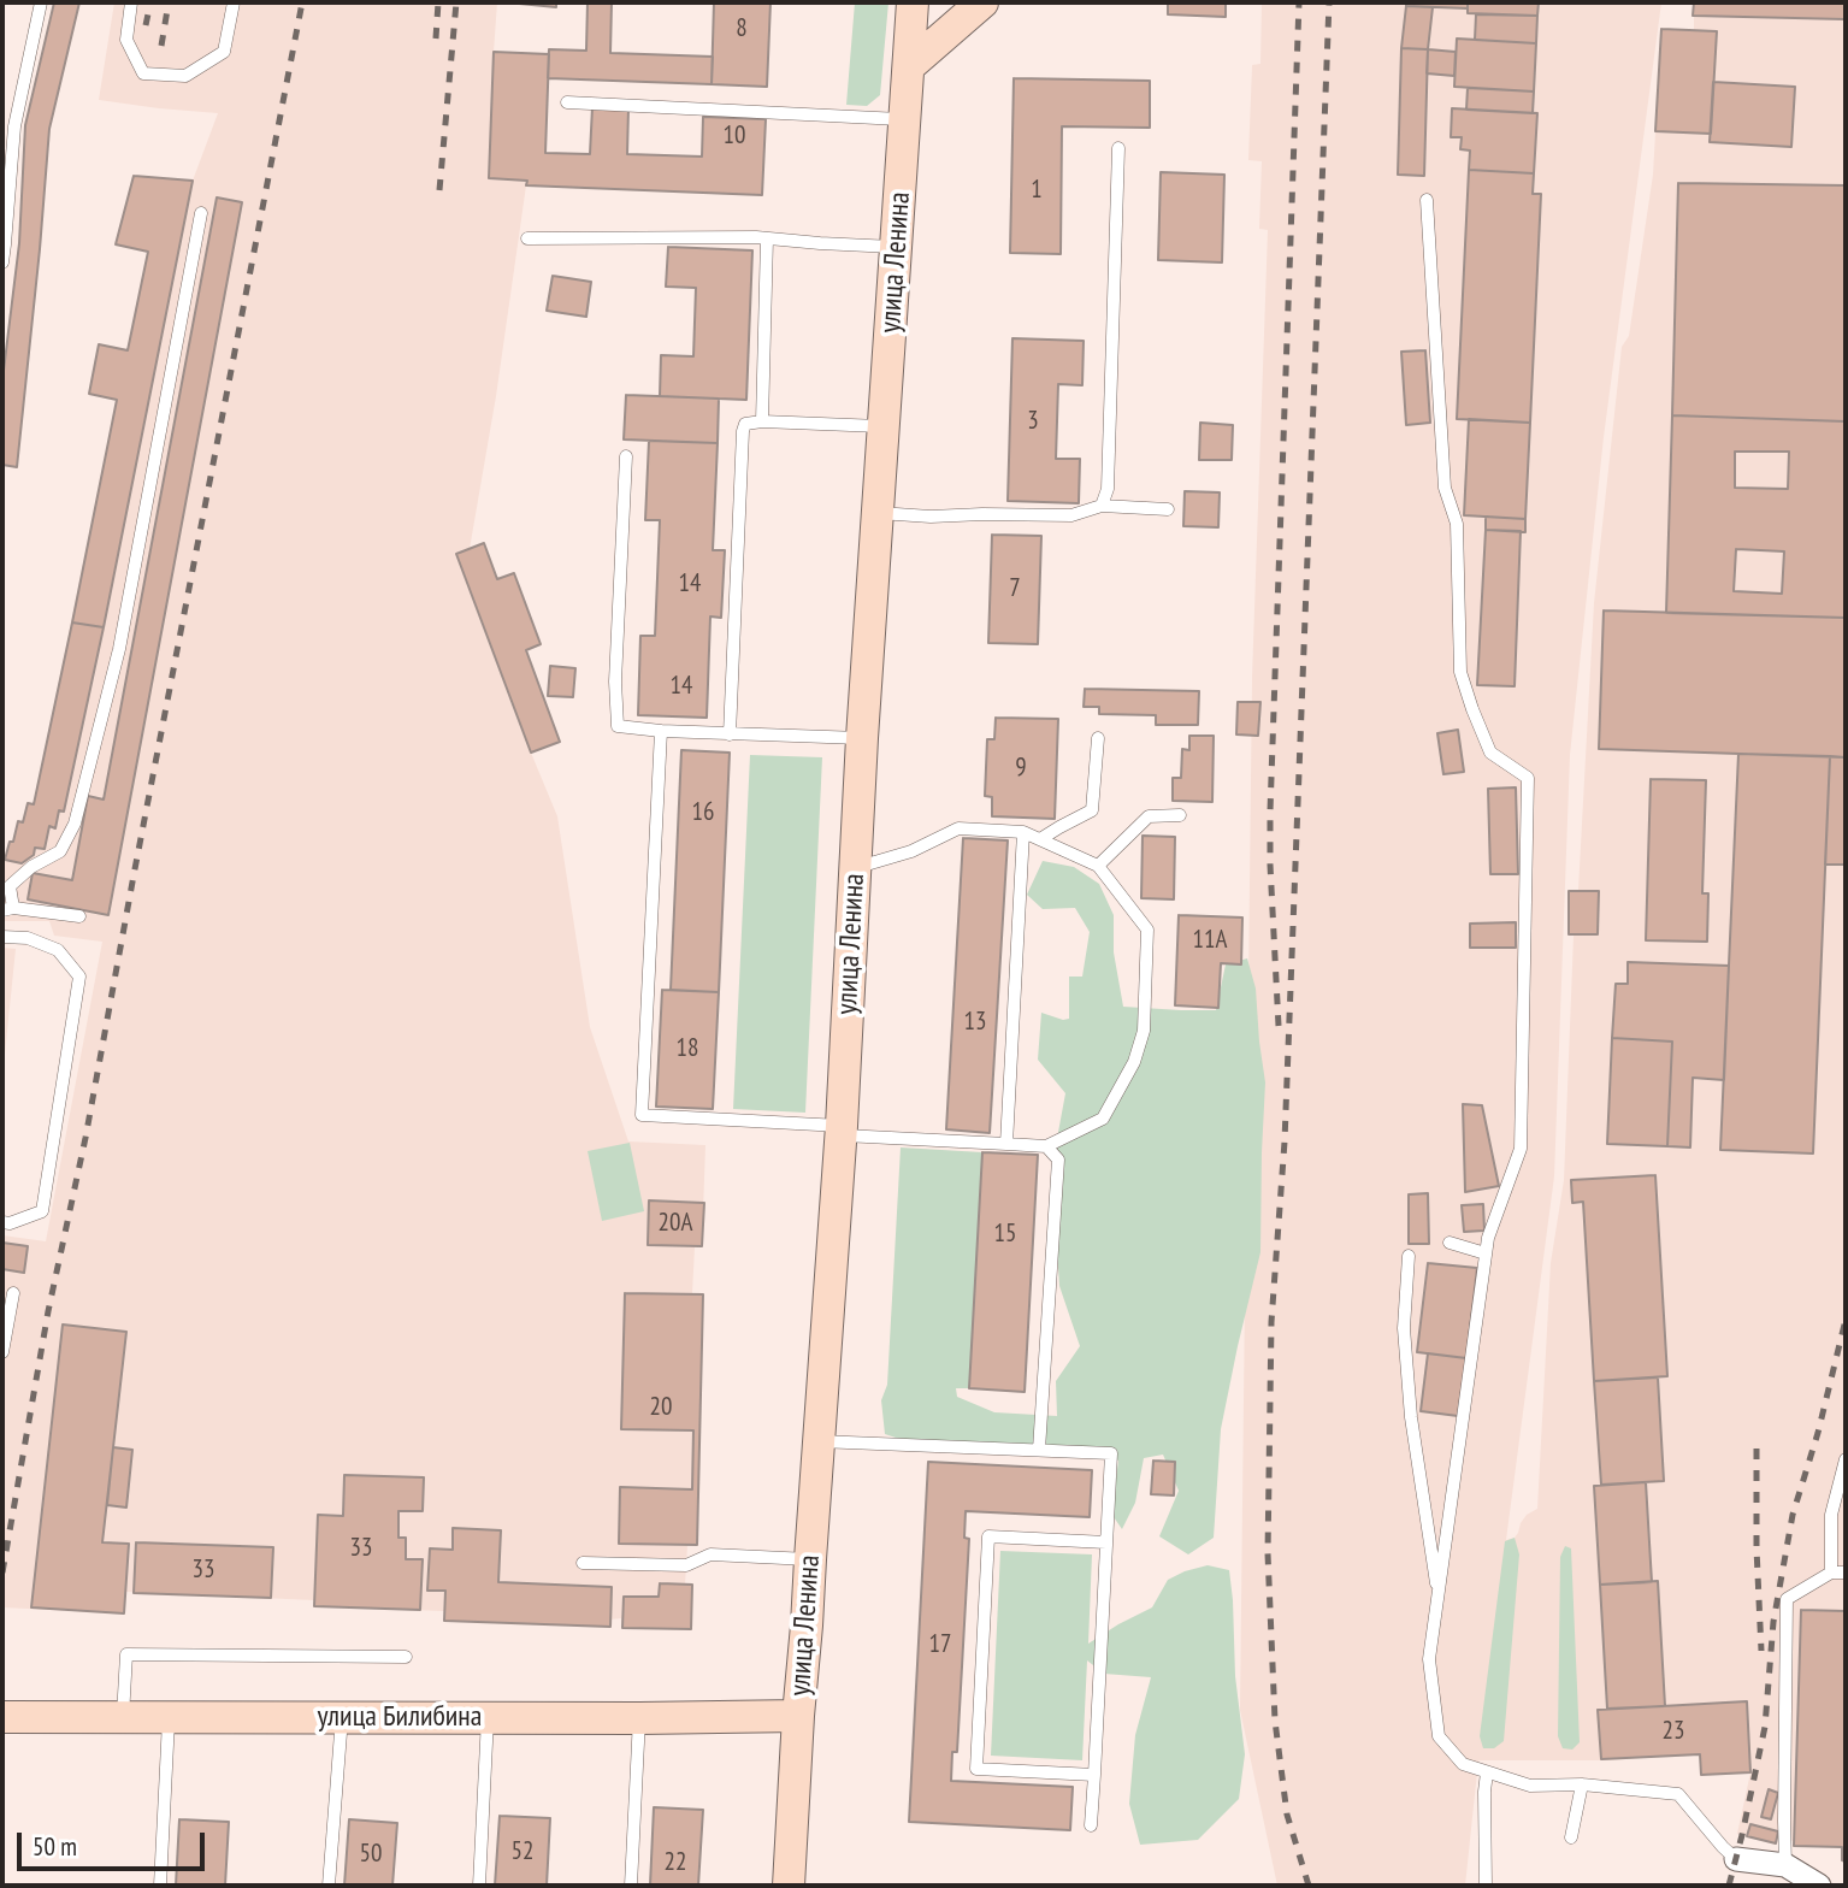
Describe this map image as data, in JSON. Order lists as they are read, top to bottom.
{
  "streets": {
    "main road": ["улица Ленина", "улица Билибина"]
  },
  "crossings": [
    ["улица Ленина", "улица Билибина"]
  ],
  "house_numbers": [
    "8",
    "10",
    "1",
    "3",
    "14",
    "7",
    "14",
    "9",
    "16",
    "11А",
    "13",
    "18",
    "20А",
    "15",
    "20",
    "33",
    "33",
    "17",
    "23",
    "52",
    "50",
    "22"
  ],
  "scale_bar": "50 m"
}
